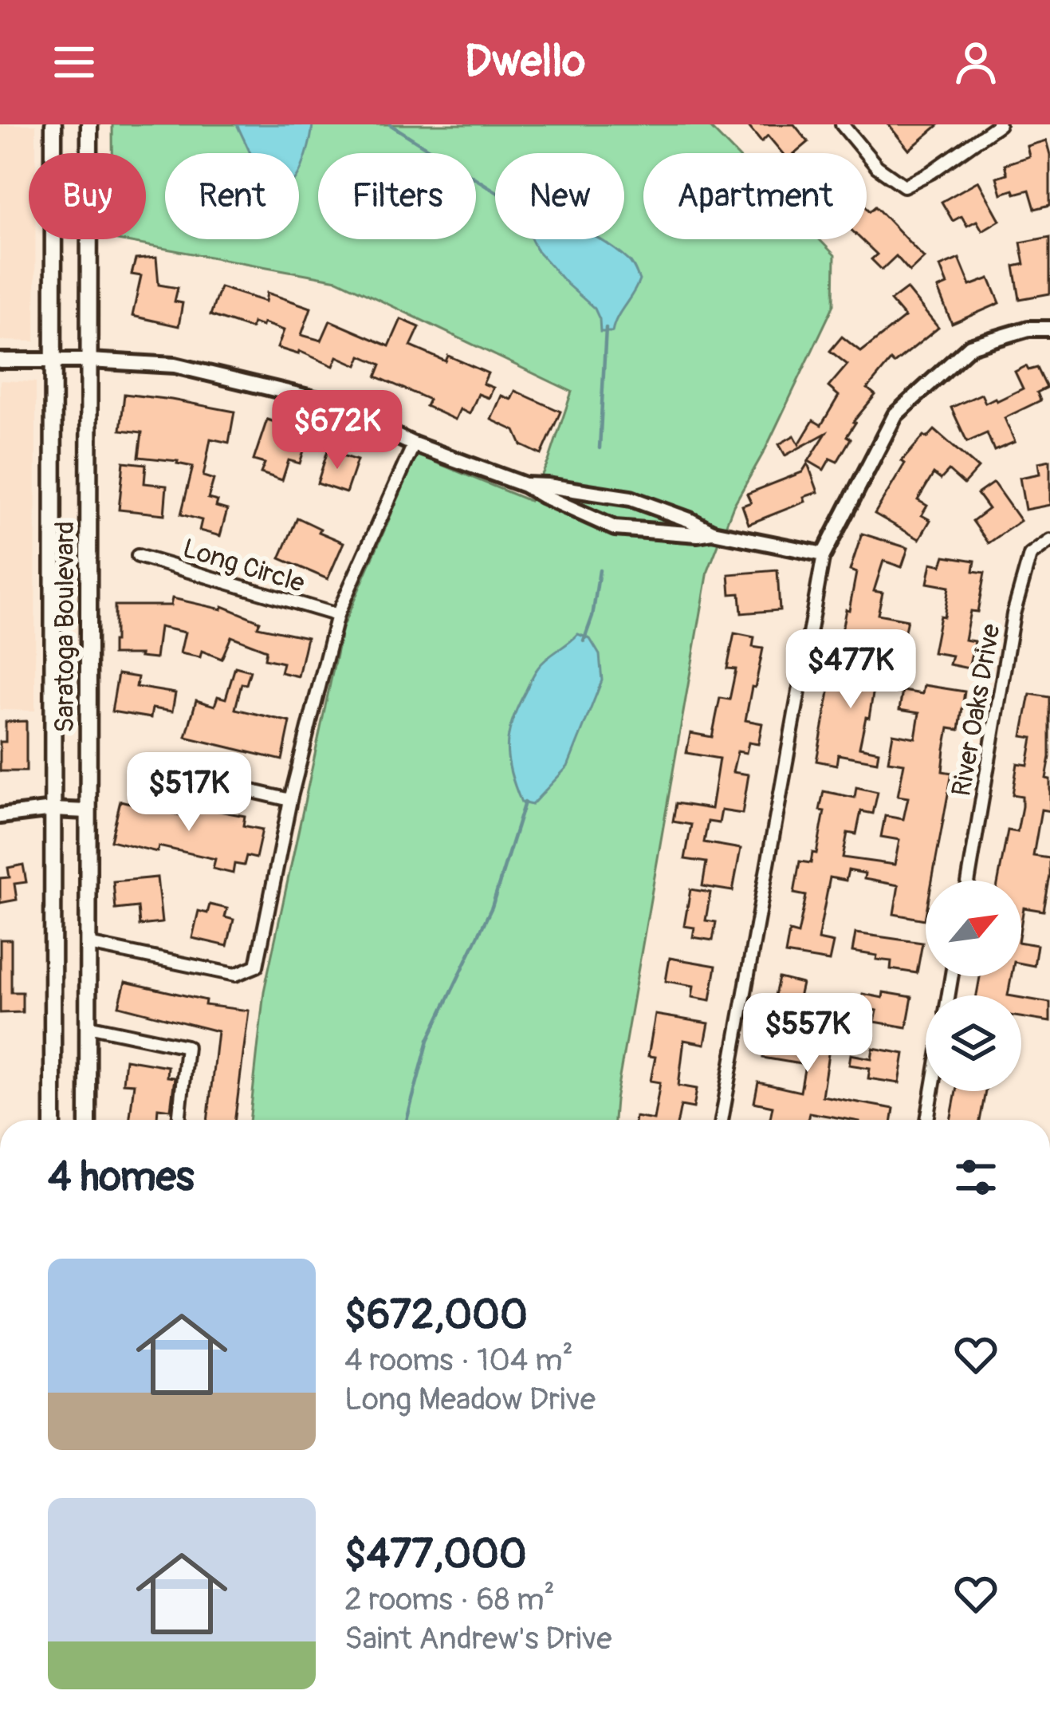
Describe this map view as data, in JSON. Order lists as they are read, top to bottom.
{
  "streets": {
    "main road": ["Saratoga Boulevard"],
    "street": ["Long Circle", "River Oaks Drive"]
  },
  "north": "top right",
  "page": {
    "header": "Dwello",
    "chip": [
      "Buy",
      "Rent",
      "Filters",
      "New",
      "Apartment"
    ],
    "price": [
      "$672K",
      "$477K",
      "$517K",
      "$557K"
    ],
    "heading": "4 homes",
    "list": [
      {
        "name": "$672,000",
        "note": "4 rooms · 104 m² · Long Meadow Drive"
      },
      {
        "name": "$477,000",
        "note": "2 rooms · 68 m² · Saint Andrew's Drive"
      }
    ]
  }
}
